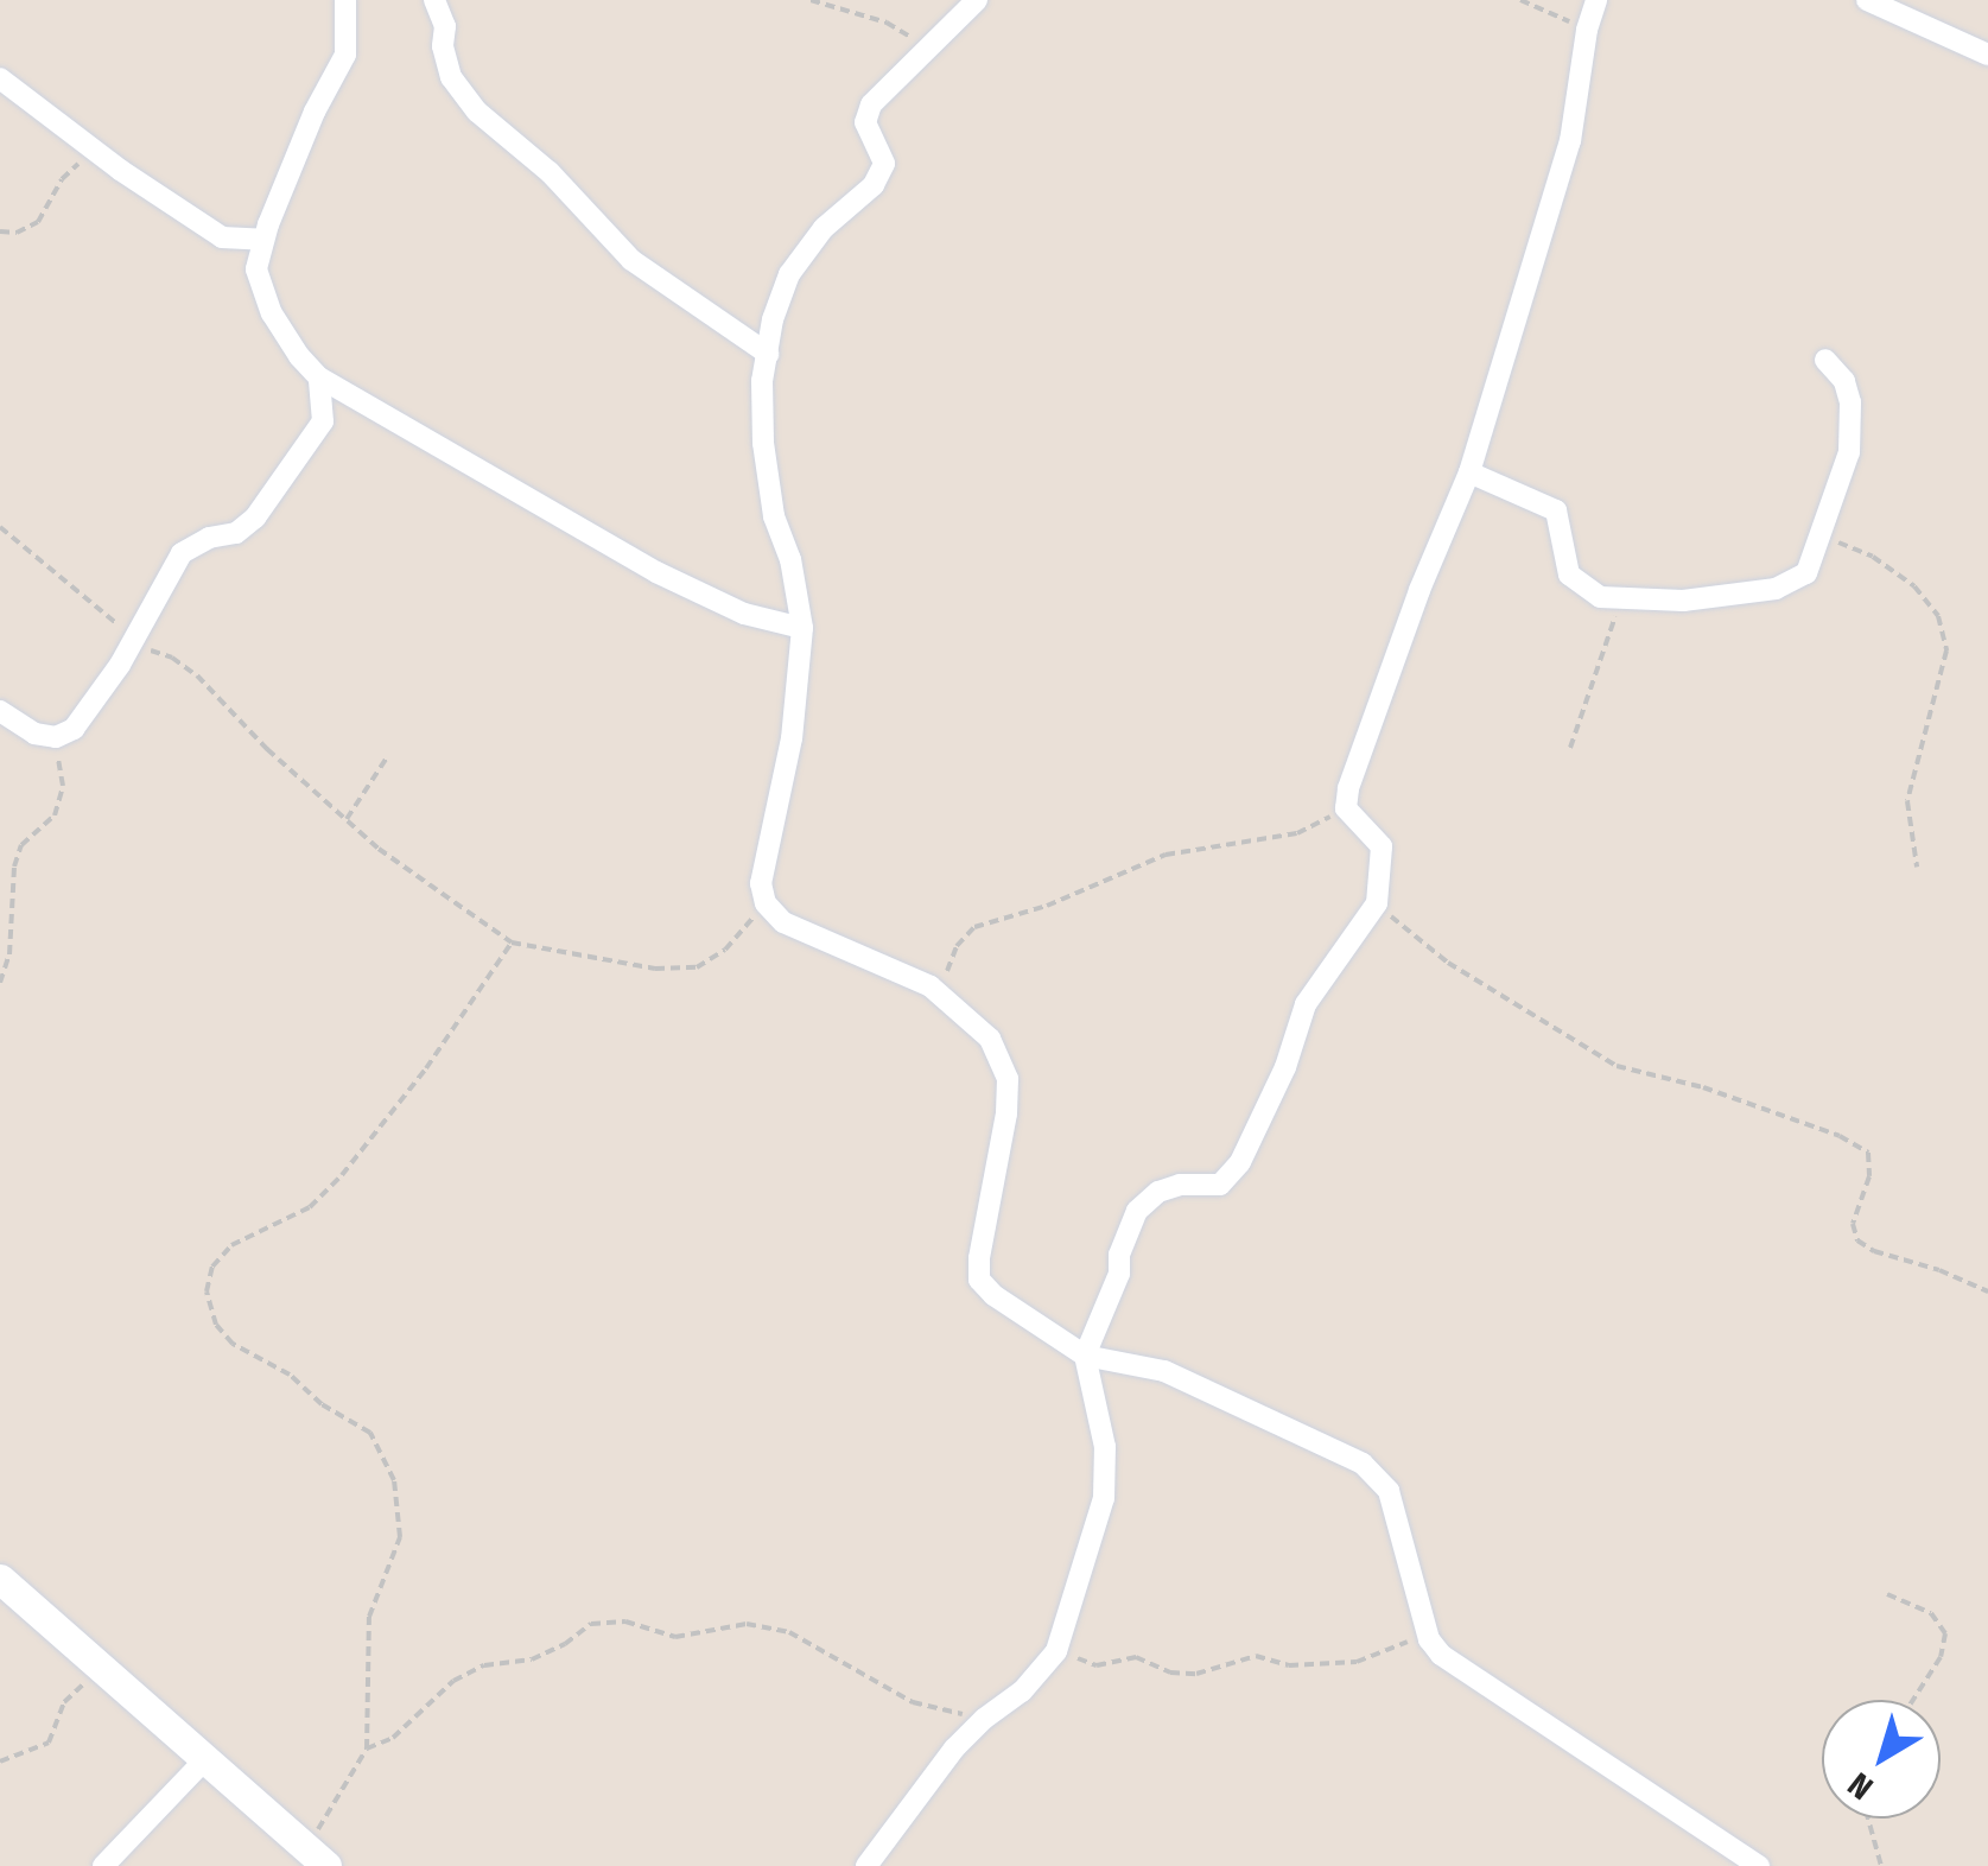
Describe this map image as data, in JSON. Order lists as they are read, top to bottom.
{
  "north": "bottom left"
}
